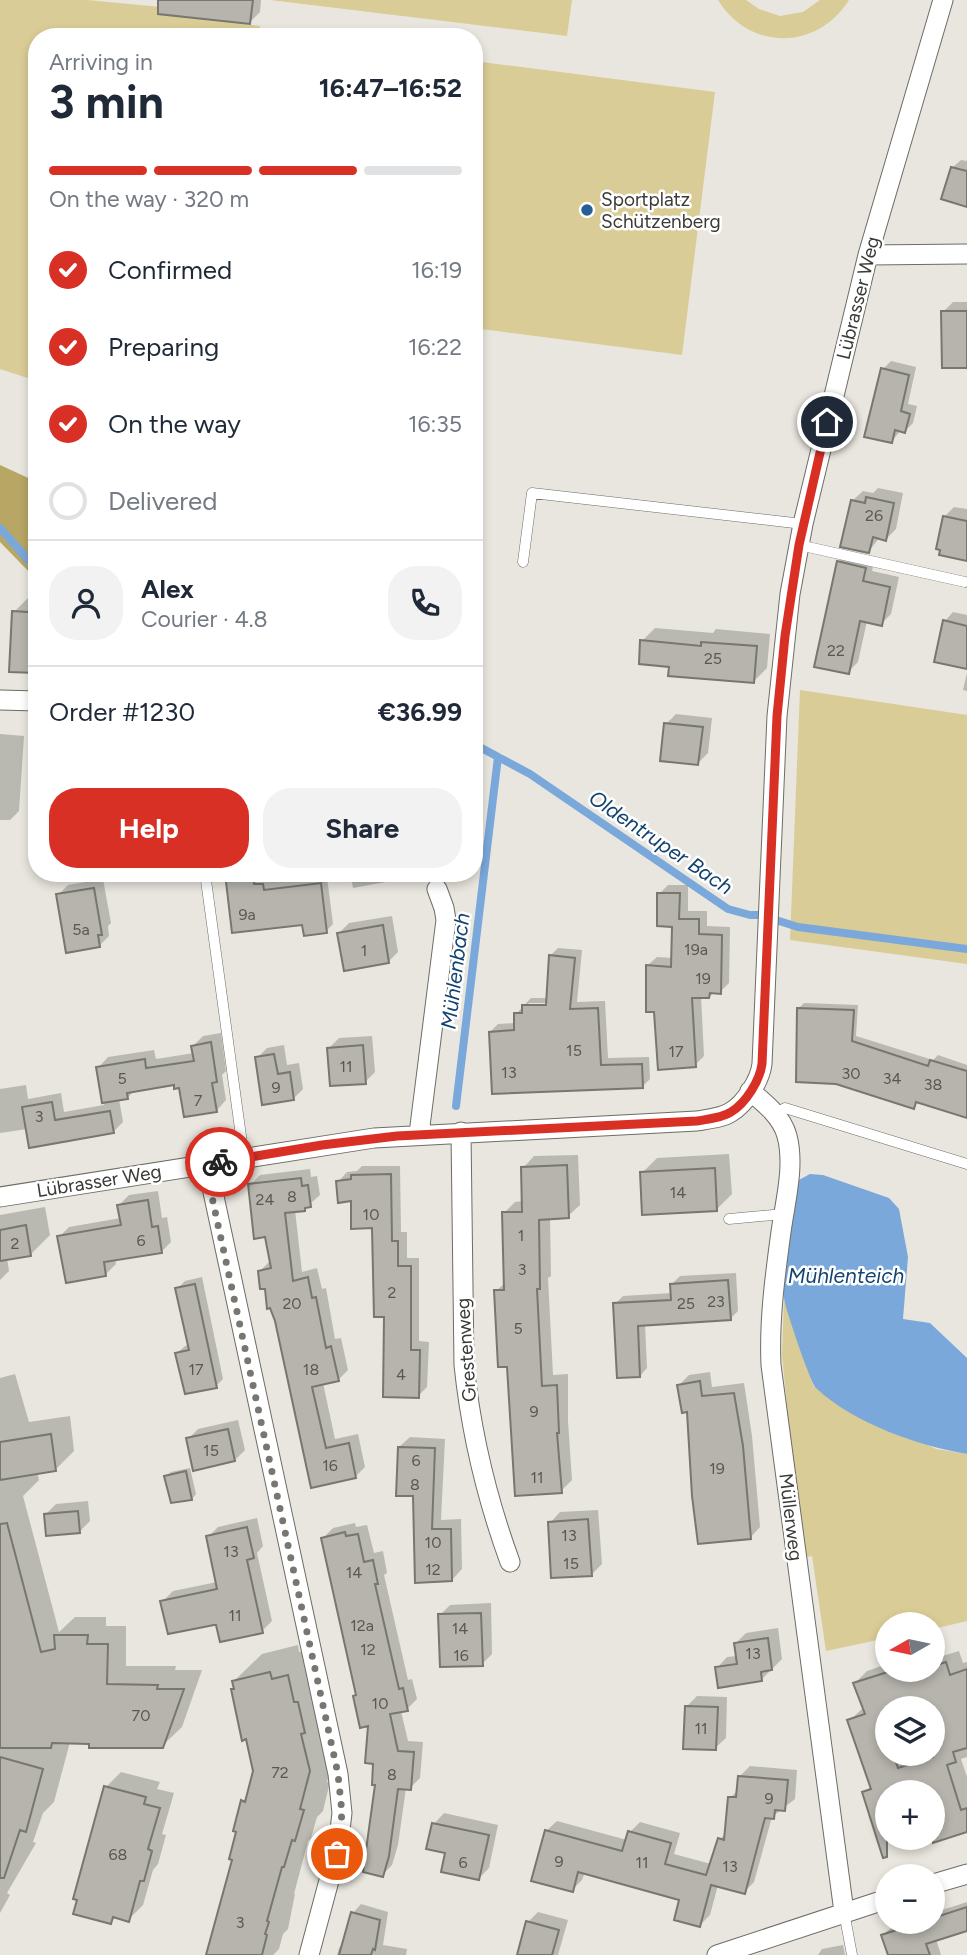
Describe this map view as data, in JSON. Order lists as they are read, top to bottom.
{
  "streets": {
    "street": ["Lübrasser Weg", "Grestenweg", "Müllerweg"]
  },
  "crossings": [
    ["Lübrasser Weg", "Grestenweg"],
    ["Lübrasser Weg", "Müllerweg"]
  ],
  "water": ["Oldentruper Bach", "Mühlenbach", "Mühlenteich"],
  "places": ["Sportplatz Schützenberg"],
  "house_numbers": [
    "26",
    "22",
    "25",
    "9a",
    "5a",
    "19a",
    "1",
    "19",
    "15",
    "17",
    "11",
    "13",
    "30",
    "5",
    "34",
    "38",
    "9",
    "7",
    "3",
    "14",
    "8",
    "24",
    "10",
    "1",
    "6",
    "2",
    "3",
    "2",
    "23",
    "20",
    "25",
    "5",
    "17",
    "18",
    "4",
    "9",
    "15",
    "6",
    "16",
    "19",
    "11",
    "8",
    "13",
    "10",
    "13",
    "15",
    "12",
    "14",
    "11",
    "12a",
    "14",
    "12",
    "13",
    "16",
    "10",
    "70",
    "11",
    "72",
    "8",
    "9",
    "68",
    "9",
    "6",
    "11",
    "13",
    "3"
  ],
  "north": "left",
  "page": {
    "heading": ["3 min", "Arriving in", "16:47–16:52"],
    "panel": [
      "Alex",
      "Courier · 4.8",
      "Order #1230",
      "€36.99"
    ],
    "bar": "On the way · 320 m",
    "list": [
      ["Confirmed", "16:19"],
      ["Preparing", "16:22"],
      ["On the way", "16:35"],
      "Delivered"
    ],
    "buttons": ["Help", "Share"],
    "map_buttons": ["+", "−"]
  }
}
